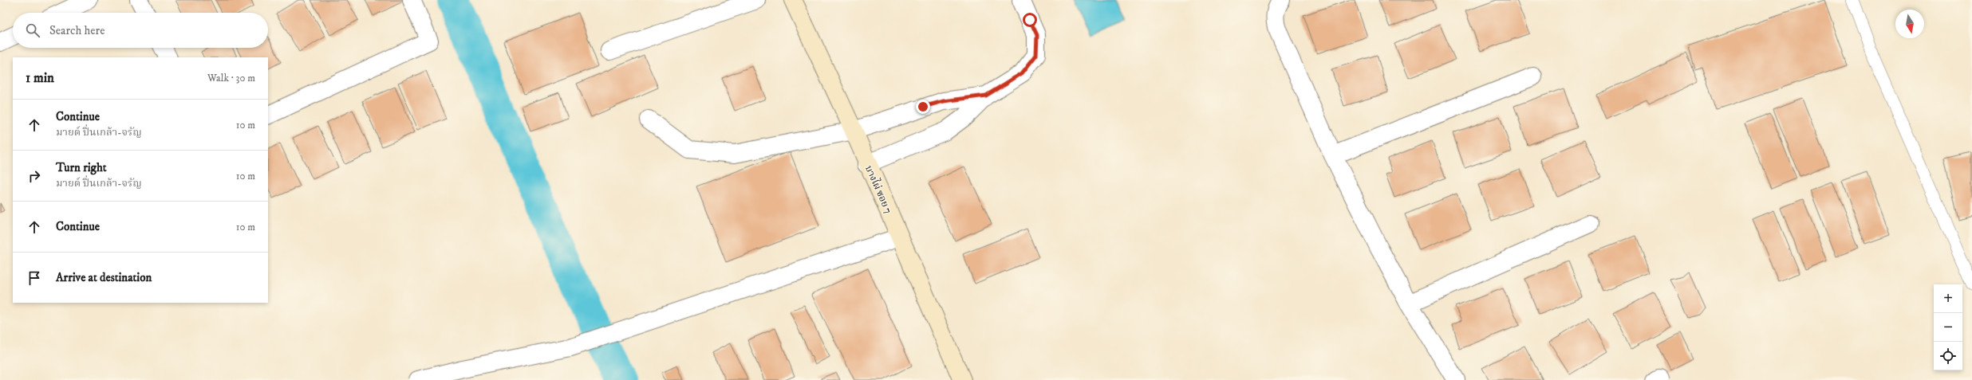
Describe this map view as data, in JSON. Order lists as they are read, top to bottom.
{
  "streets": {
    "street": ["บางไผ่ ซอย 7"]
  },
  "north": "bottom",
  "page": {
    "search": "Search here",
    "heading": ["1 min", "Walk · 30 m"],
    "list": [
      ["Continue", "มายด์ ปิ่นเกล้า-จรัญ", "10 m"],
      ["Turn right", "มายด์ ปิ่นเกล้า-จรัญ", "10 m"],
      ["Continue", "10 m"],
      "Arrive at destination"
    ],
    "map_buttons": ["+", "−"]
  }
}
